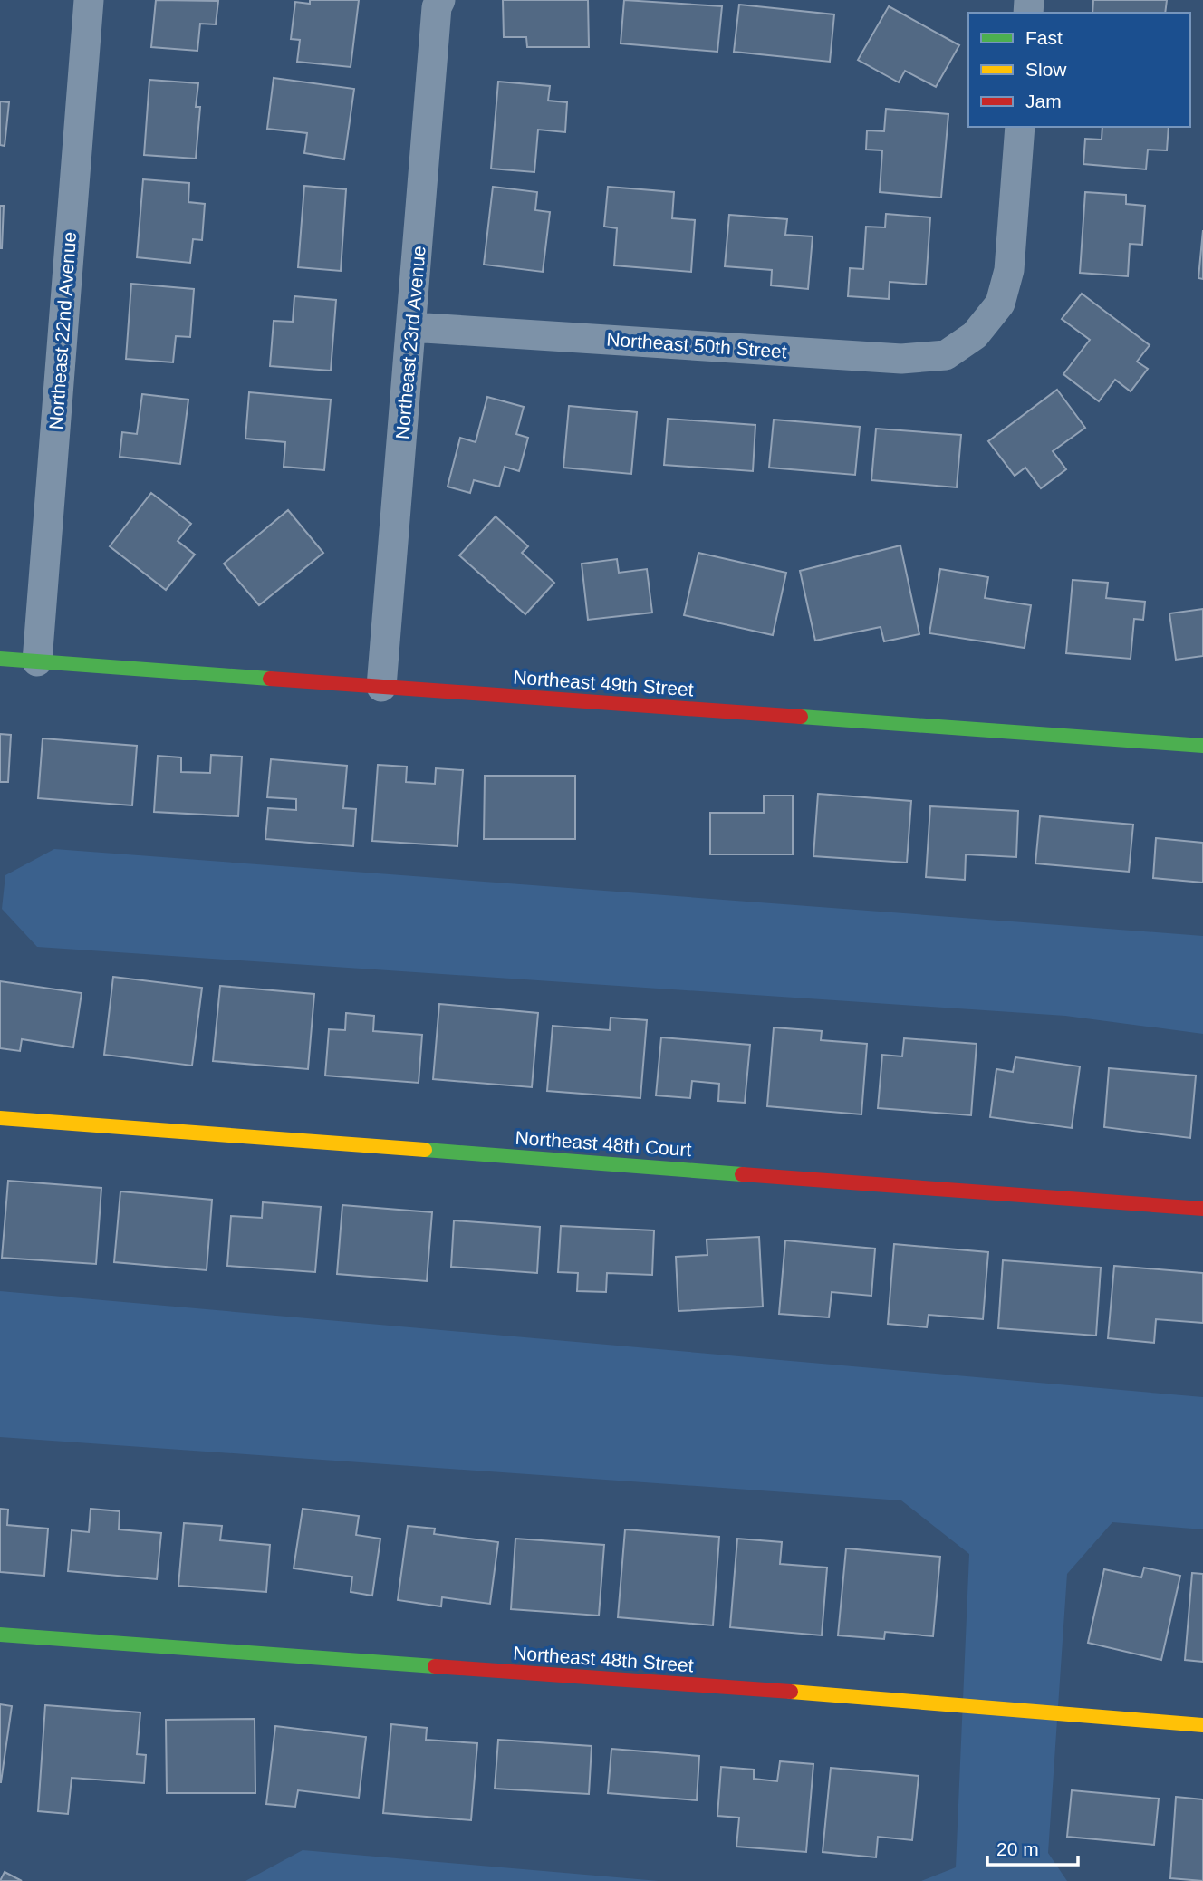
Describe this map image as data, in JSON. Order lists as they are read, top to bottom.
{
  "streets": {
    "street": [
      "Northeast 22nd Avenue",
      "Northeast 23rd Avenue",
      "Northeast 50th Street",
      "Northeast 49th Street",
      "Northeast 48th Court",
      "Northeast 48th Street"
    ]
  },
  "crossings": [
    ["Northeast 22nd Avenue", "Northeast 49th Street"],
    ["Northeast 23rd Avenue", "Northeast 50th Street"],
    ["Northeast 23rd Avenue", "Northeast 49th Street"]
  ],
  "legend": ["Fast", "Slow", "Jam"],
  "scale_bar": "20 m"
}
